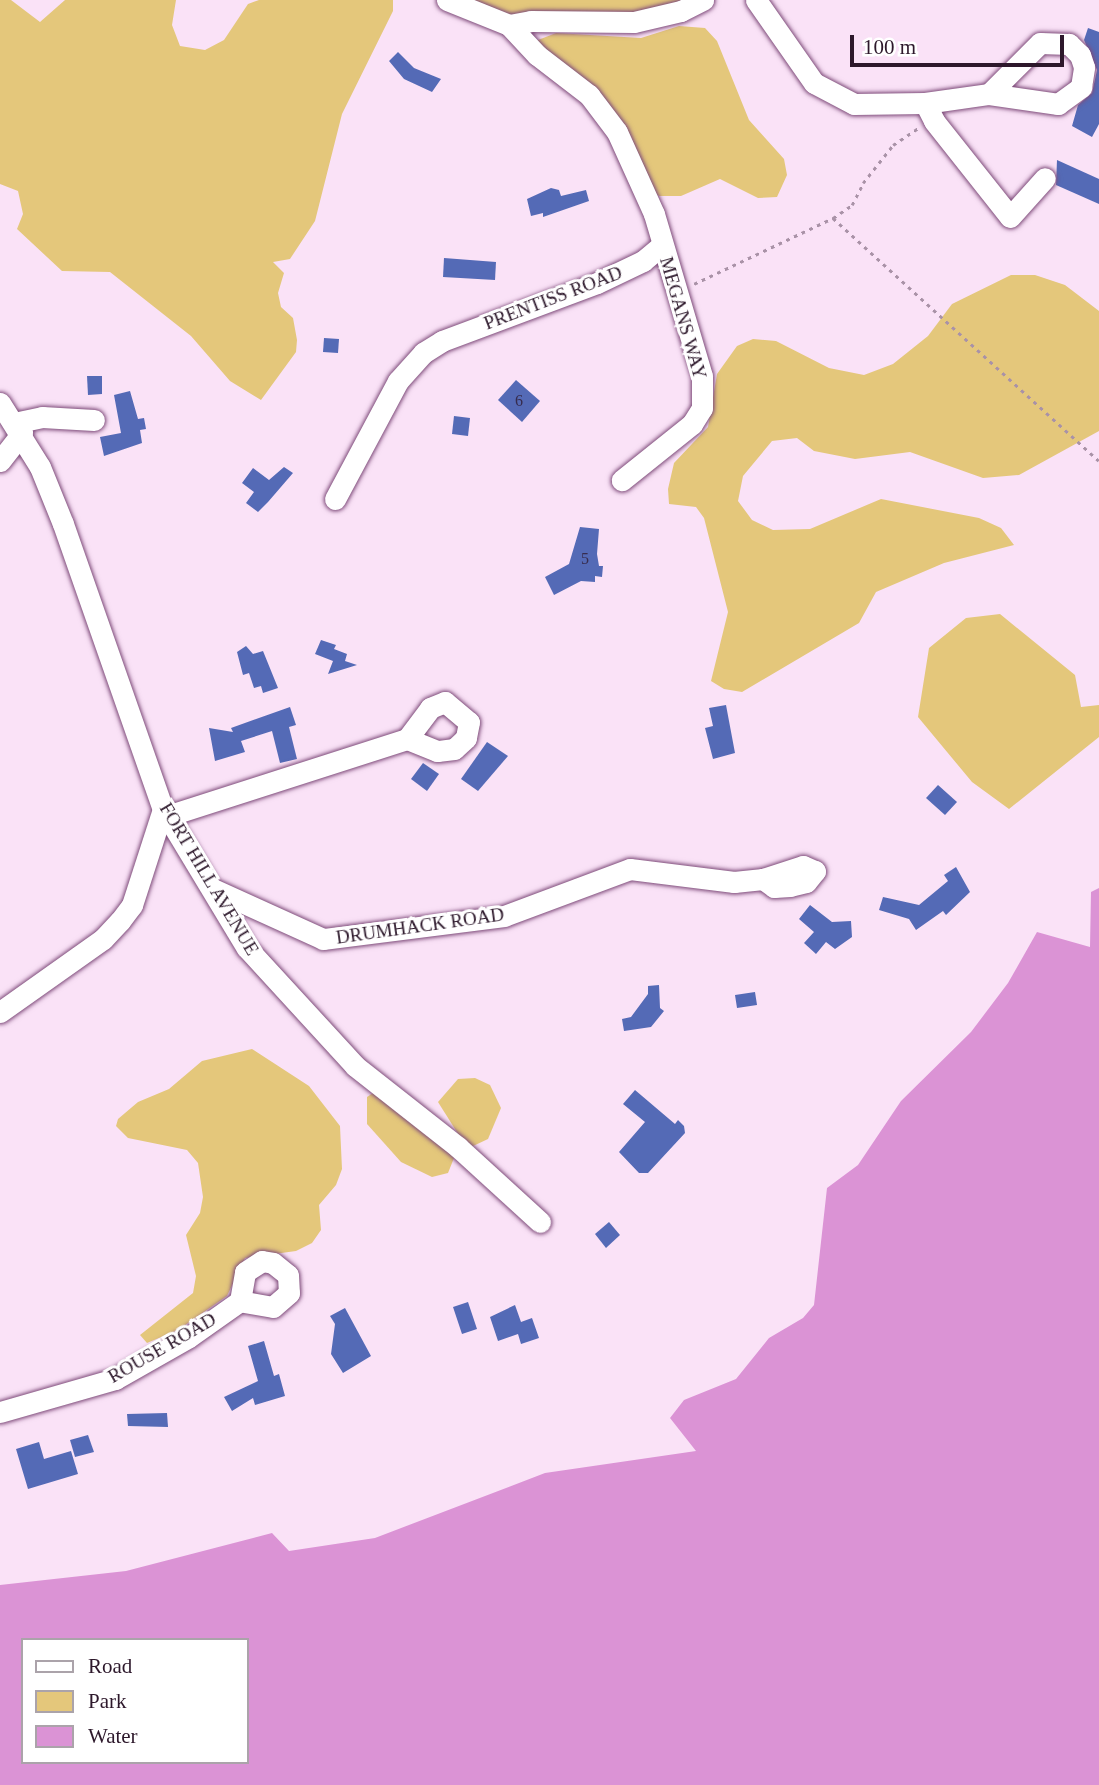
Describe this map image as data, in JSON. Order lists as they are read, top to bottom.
{
  "streets": {
    "street": [
      "PRENTISS ROAD",
      "MEGANS WAY",
      "FORT HILL AVENUE",
      "DRUMHACK ROAD",
      "ROUSE ROAD"
    ]
  },
  "crossings": [
    ["PRENTISS ROAD", "MEGANS WAY"],
    ["FORT HILL AVENUE", "DRUMHACK ROAD"]
  ],
  "house_numbers": ["6", "5"],
  "legend": ["Road", "Park", "Water"],
  "scale_bar": "100 m"
}
